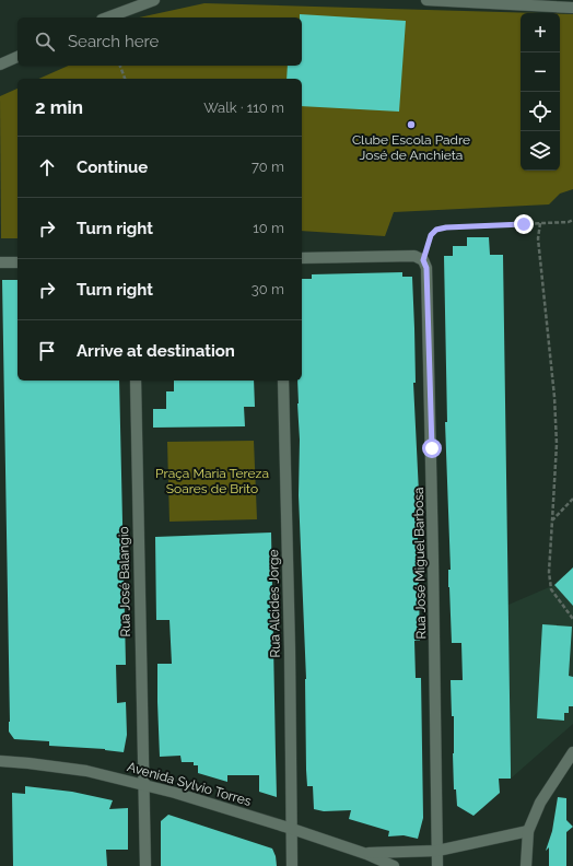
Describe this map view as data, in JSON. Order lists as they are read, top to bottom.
{
  "streets": {
    "street": [
      "Rua José Miguel Barbosa",
      "Rua José Balangio",
      "Rua Alcides Jorge",
      "Avenida Sylvio Torres"
    ]
  },
  "crossings": [
    ["Rua José Miguel Barbosa", "Avenida Sylvio Torres"],
    ["Rua José Balangio", "Avenida Sylvio Torres"],
    ["Rua Alcides Jorge", "Avenida Sylvio Torres"]
  ],
  "parks": ["Praça Maria Tereza Soares de Brito"],
  "places": ["Clube Escola Padre José de Anchieta"],
  "page": {
    "map_buttons": ["+", "−"],
    "search": "Search here",
    "heading": ["2 min", "Walk · 110 m"],
    "list": [
      ["Continue", "70 m"],
      ["Turn right", "10 m"],
      ["Turn right", "30 m"],
      "Arrive at destination"
    ]
  }
}
